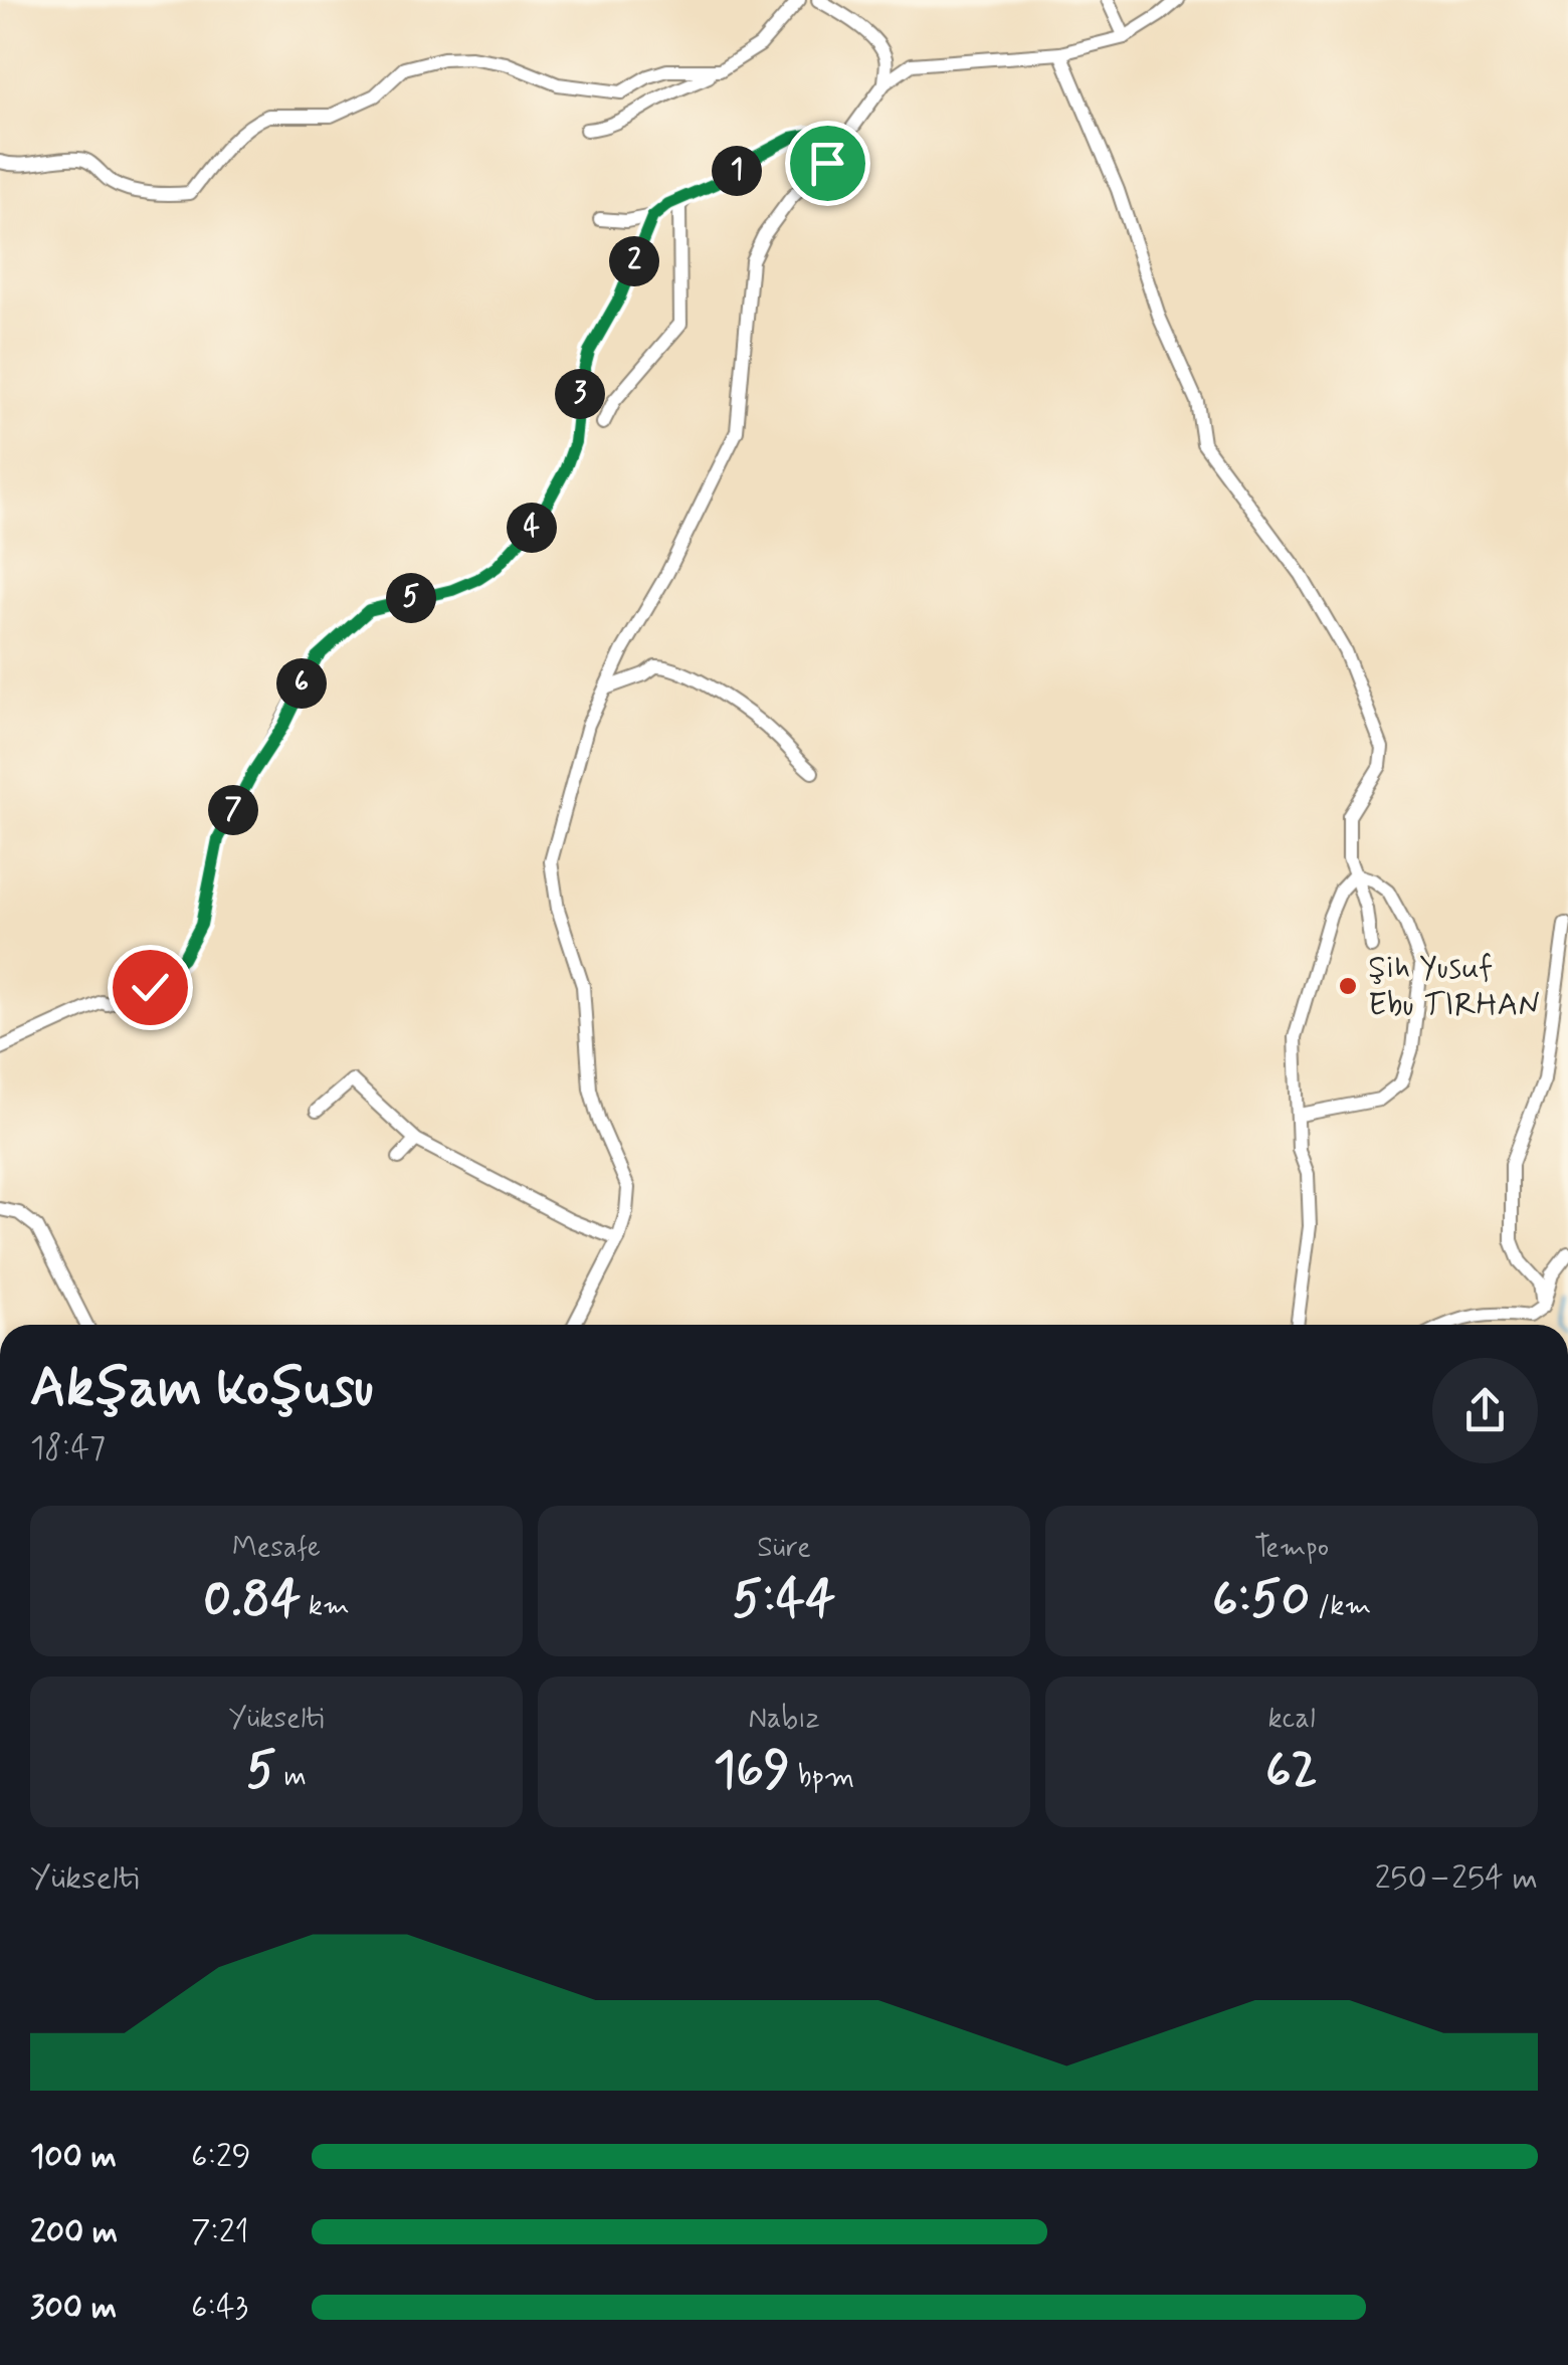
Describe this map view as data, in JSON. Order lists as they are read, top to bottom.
{
  "places": ["Şih Yusuf Ebu TIRHAN"],
  "page": {
    "pins": [
      "1",
      "2",
      "3",
      "4",
      "5",
      "6",
      "7"
    ],
    "heading": ["Akşam koşusu", "18:47"],
    "stats": [
      ["Mesafe", "0.84 km"],
      ["Süre", "5:44"],
      ["Tempo", "6:50 /km"],
      ["Yükselti", "5 m"],
      ["Nabız", "169 bpm"],
      ["kcal", "62"]
    ],
    "chart": ["Yükselti", "250–254 m"],
    "list": [
      {
        "name": "100 m",
        "note": "6:29"
      },
      {
        "name": "200 m",
        "note": "7:21"
      },
      {
        "name": "300 m",
        "note": "6:43"
      }
    ]
  }
}
